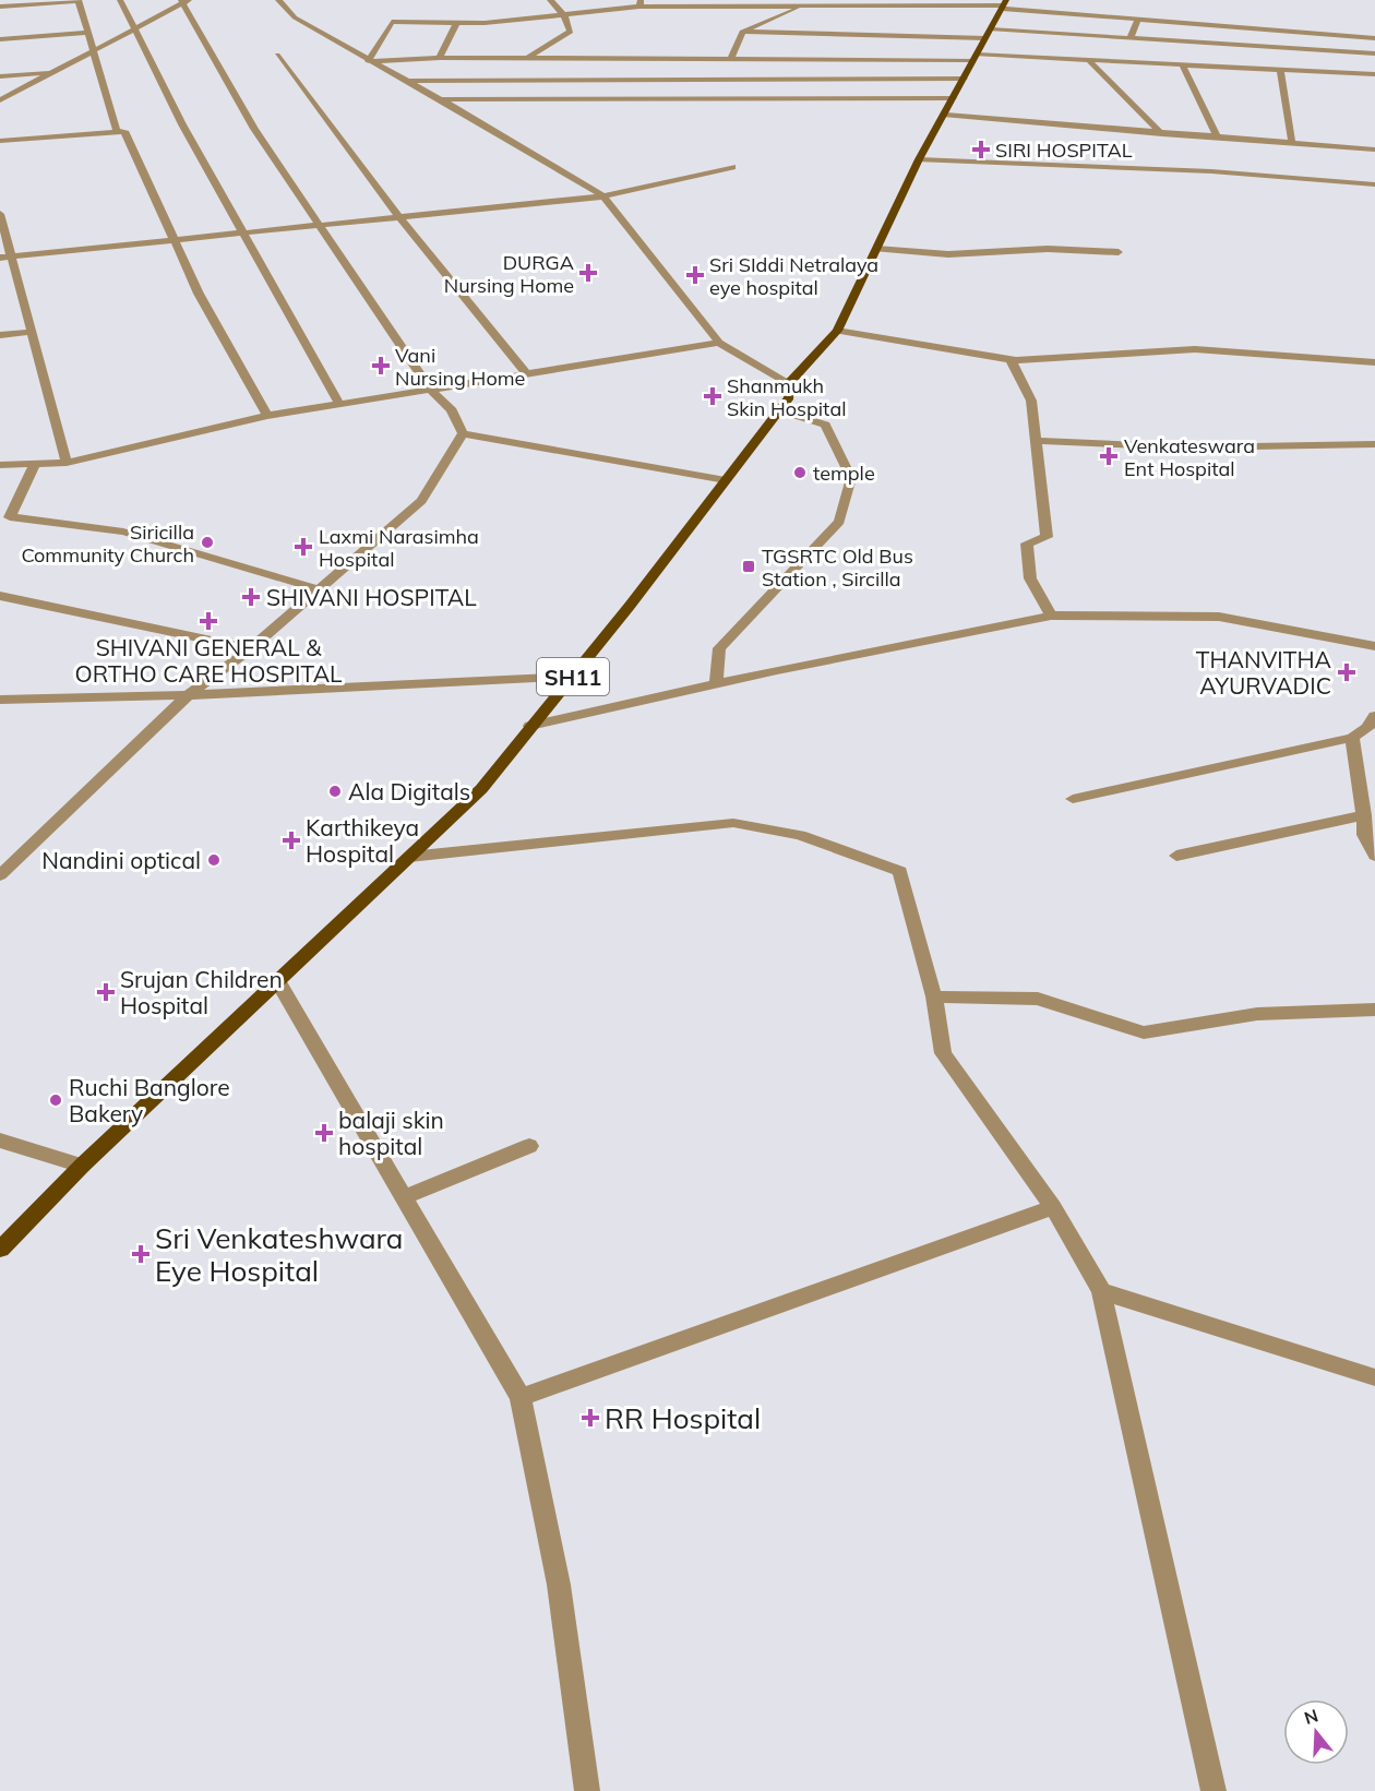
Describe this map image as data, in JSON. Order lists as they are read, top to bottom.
{
  "streets": {
    "main road": ["SH11"]
  },
  "places": {
    "health": [
      "SIRI HOSPITAL",
      "DURGA Nursing Home",
      "Sri SIddi Netralaya eye hospital",
      "Vani Nursing Home",
      "Shanmukh Skin Hospital",
      "Venkateswara Ent Hospital",
      "Laxmi Narasimha Hospital",
      "SHIVANI HOSPITAL",
      "SHIVANI GENERAL & ORTHO CARE HOSPITAL",
      "THANVITHA AYURVADIC",
      "Karthikeya Hospital",
      "Srujan Children Hospital",
      "balaji skin hospital",
      "Sri Venkateshwara Eye Hospital",
      "RR Hospital"
    ],
    "other": [
      "temple",
      "Siricilla Community Church",
      "Ala Digitals",
      "Nandini optical",
      "Ruchi Banglore Bakery"
    ],
    "transit": ["TGSRTC Old Bus Station , Sircilla"]
  },
  "north": "top"
}
